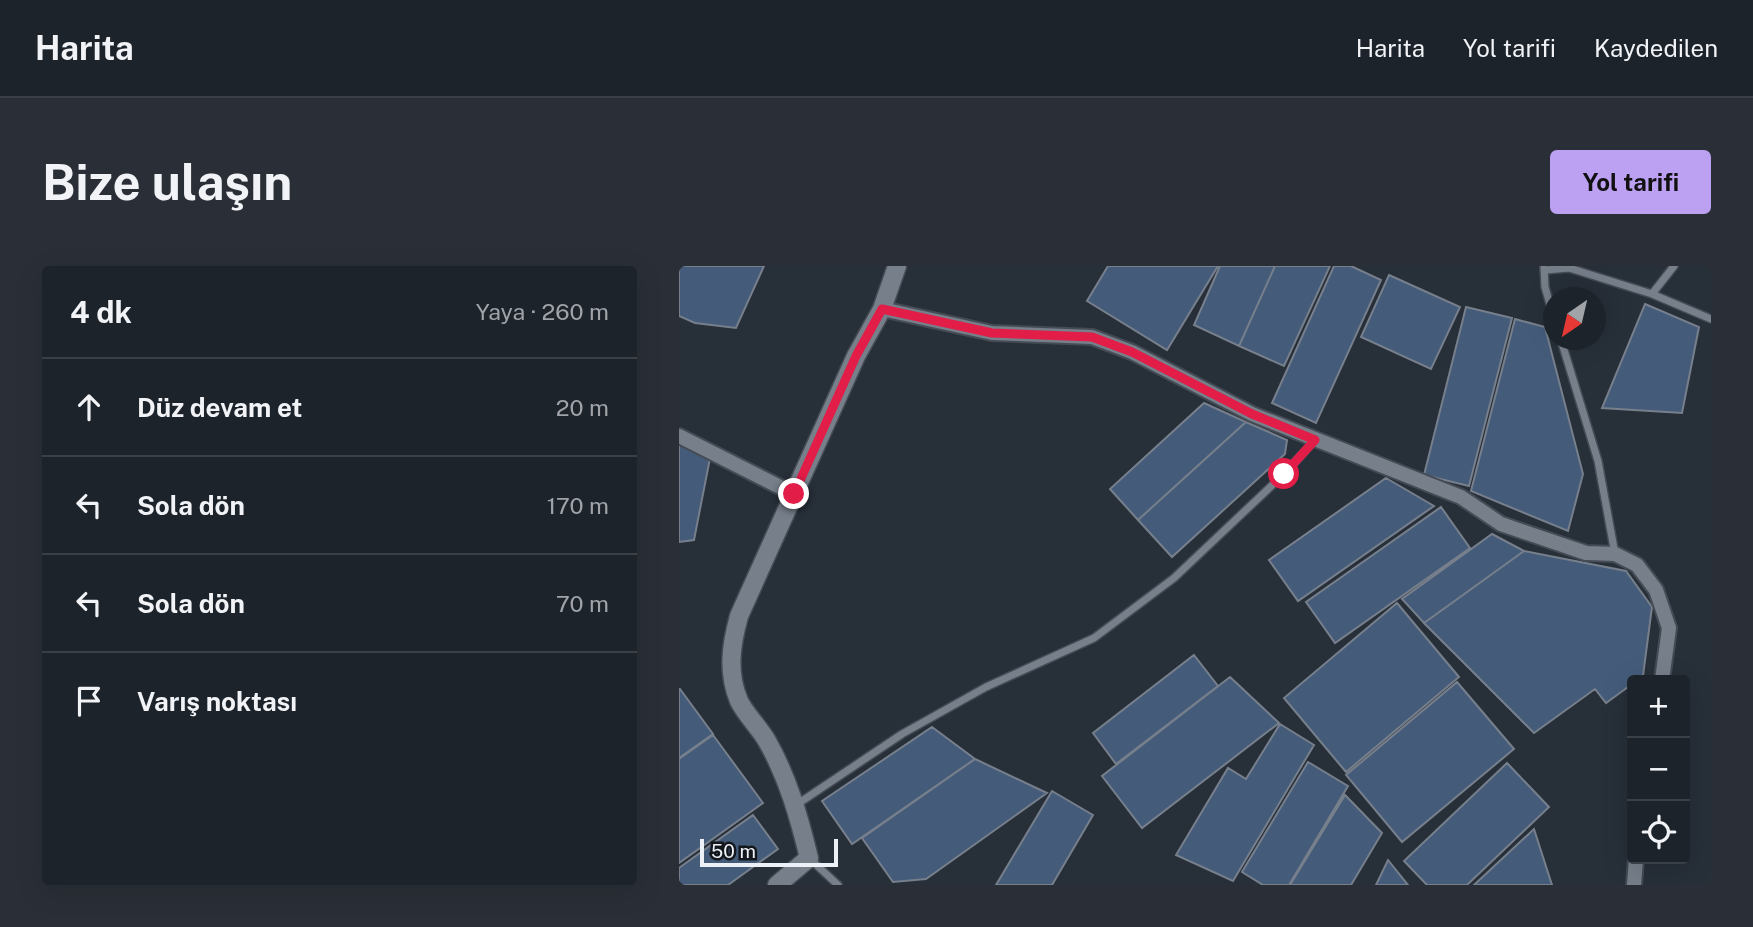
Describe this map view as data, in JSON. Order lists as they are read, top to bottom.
{
  "scale_bar": "50 m",
  "north": "bottom left",
  "page": {
    "header": "Harita",
    "nav": ["Harita", "Yol tarifi", "Kaydedilen"],
    "buttons": "Yol tarifi",
    "title": "Bize ulaşın",
    "heading": ["4 dk", "Yaya · 260 m"],
    "list": [
      ["Düz devam et", "20 m"],
      ["Sola dön", "170 m"],
      ["Sola dön", "70 m"],
      "Varış noktası"
    ],
    "map_buttons": ["+", "−"],
    "scale": "50 m"
  }
}
